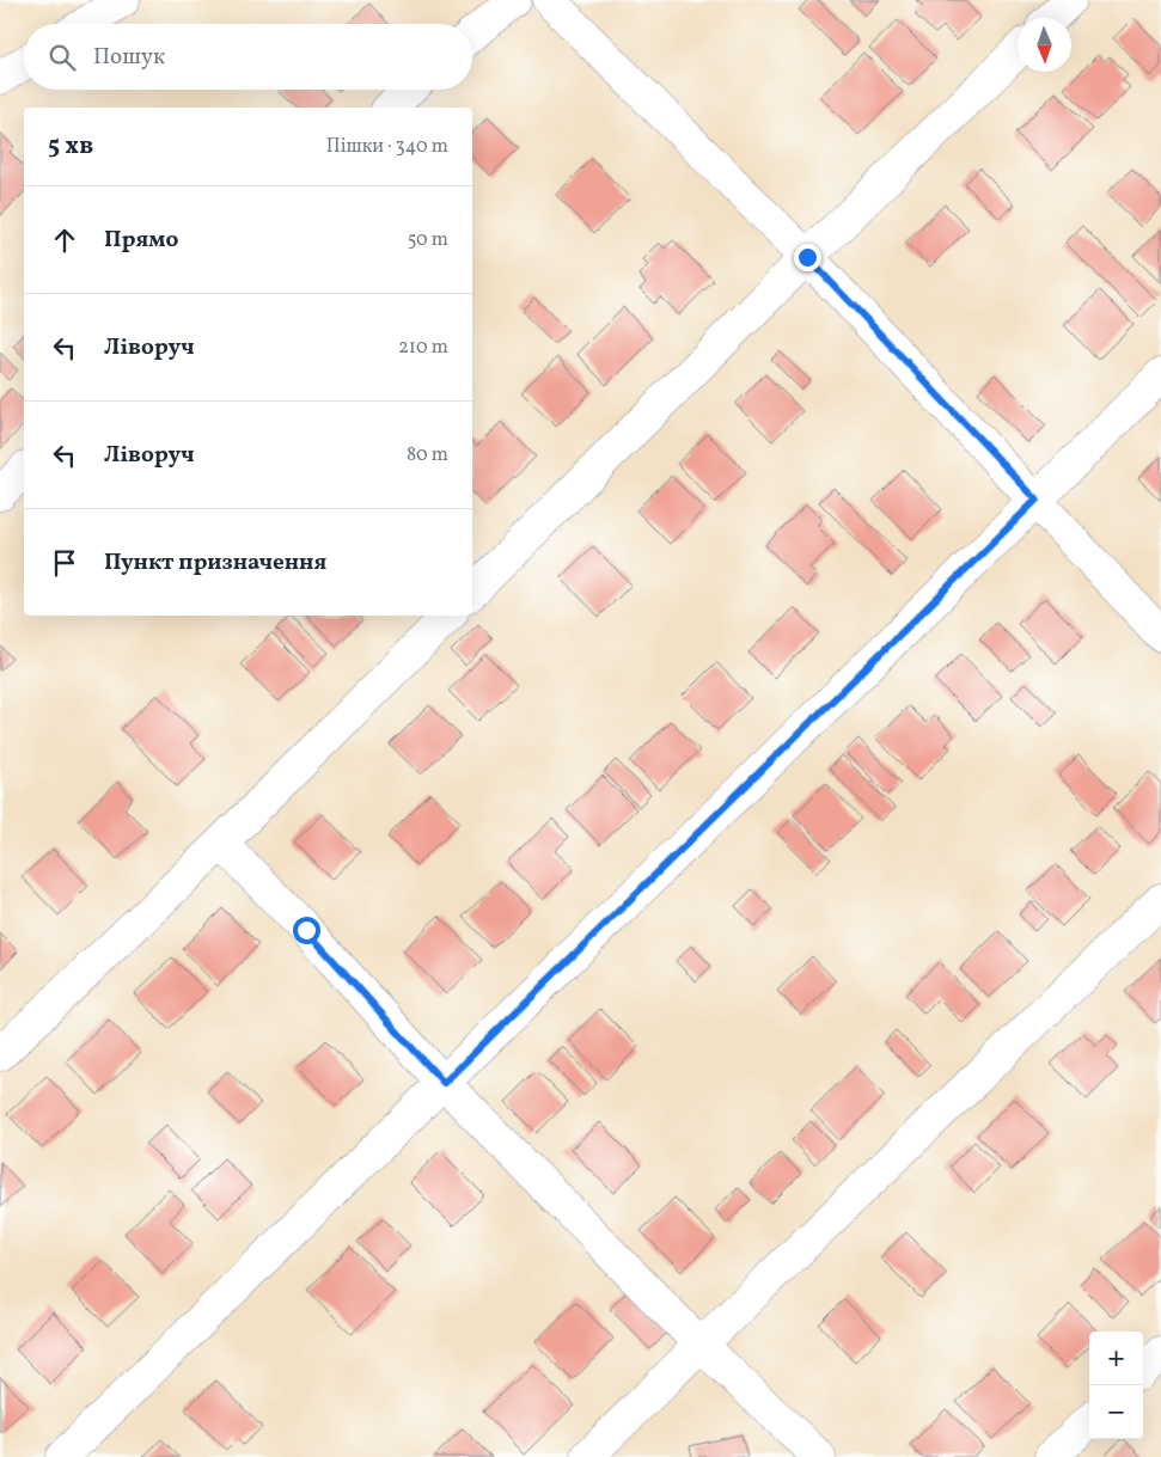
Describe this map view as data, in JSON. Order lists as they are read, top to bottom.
{
  "north": "bottom",
  "page": {
    "search": "Пошук",
    "heading": ["5 хв", "Пішки · 340 m"],
    "list": [
      ["Прямо", "50 m"],
      ["Ліворуч", "210 m"],
      ["Ліворуч", "80 m"],
      "Пункт призначення"
    ],
    "map_buttons": ["+", "−"]
  }
}
